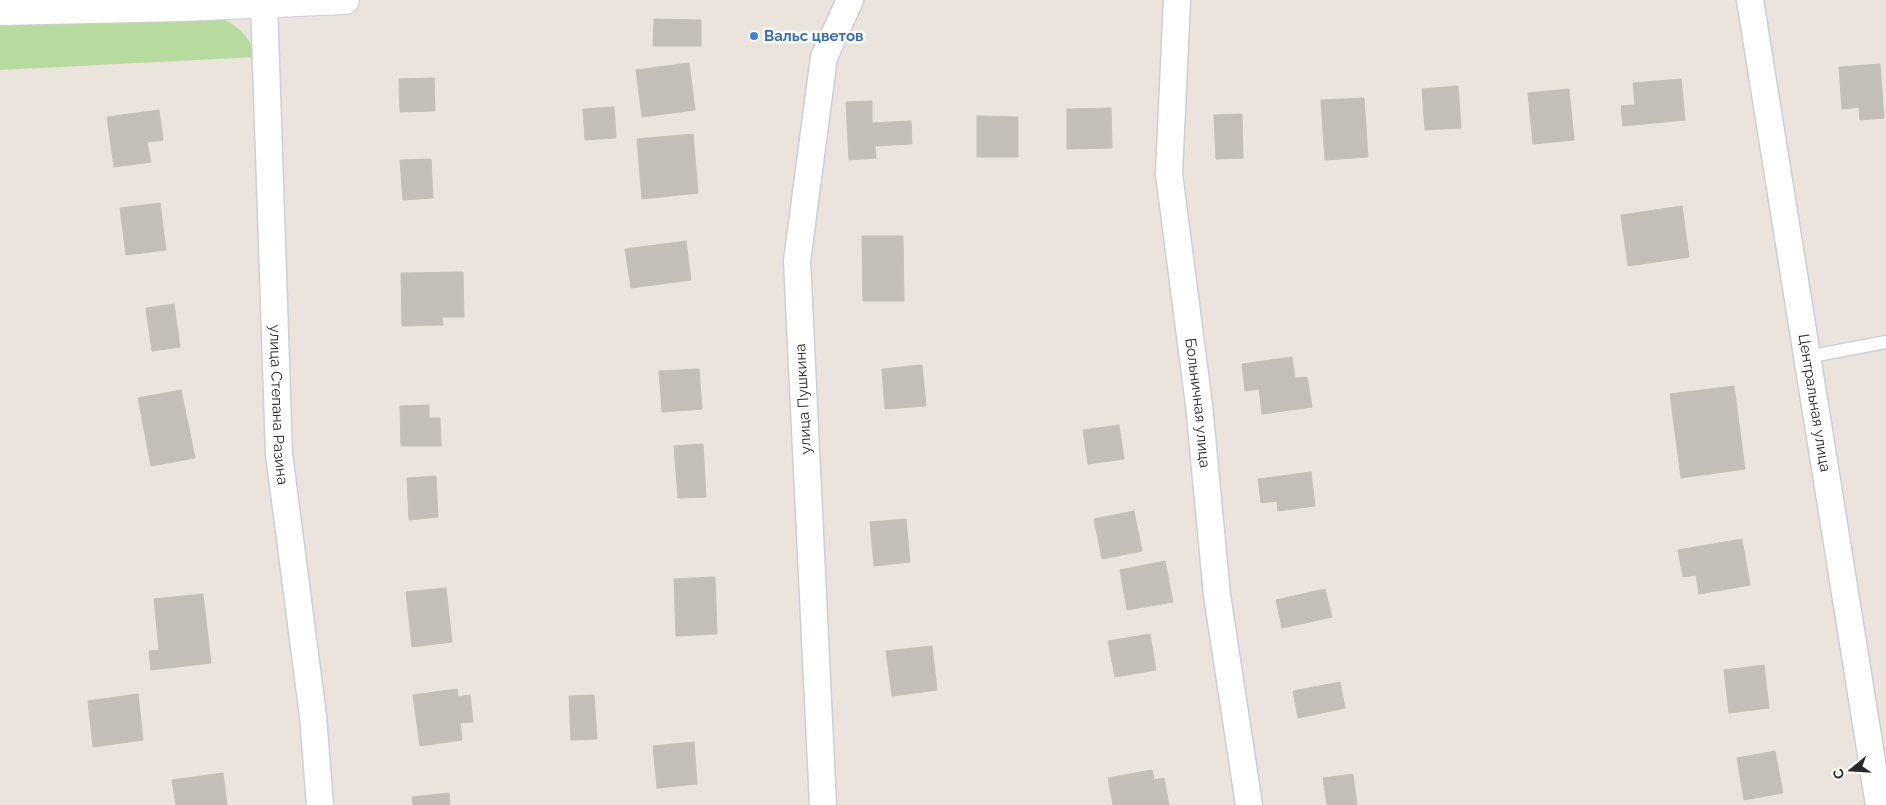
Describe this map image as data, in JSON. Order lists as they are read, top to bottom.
{
  "streets": {
    "street": [
      "улица Пушкина",
      "Больничная улица",
      "Центральная улица",
      "улица Степана Разина"
    ]
  },
  "places": ["Вальс цветов"],
  "north": "left"
}
